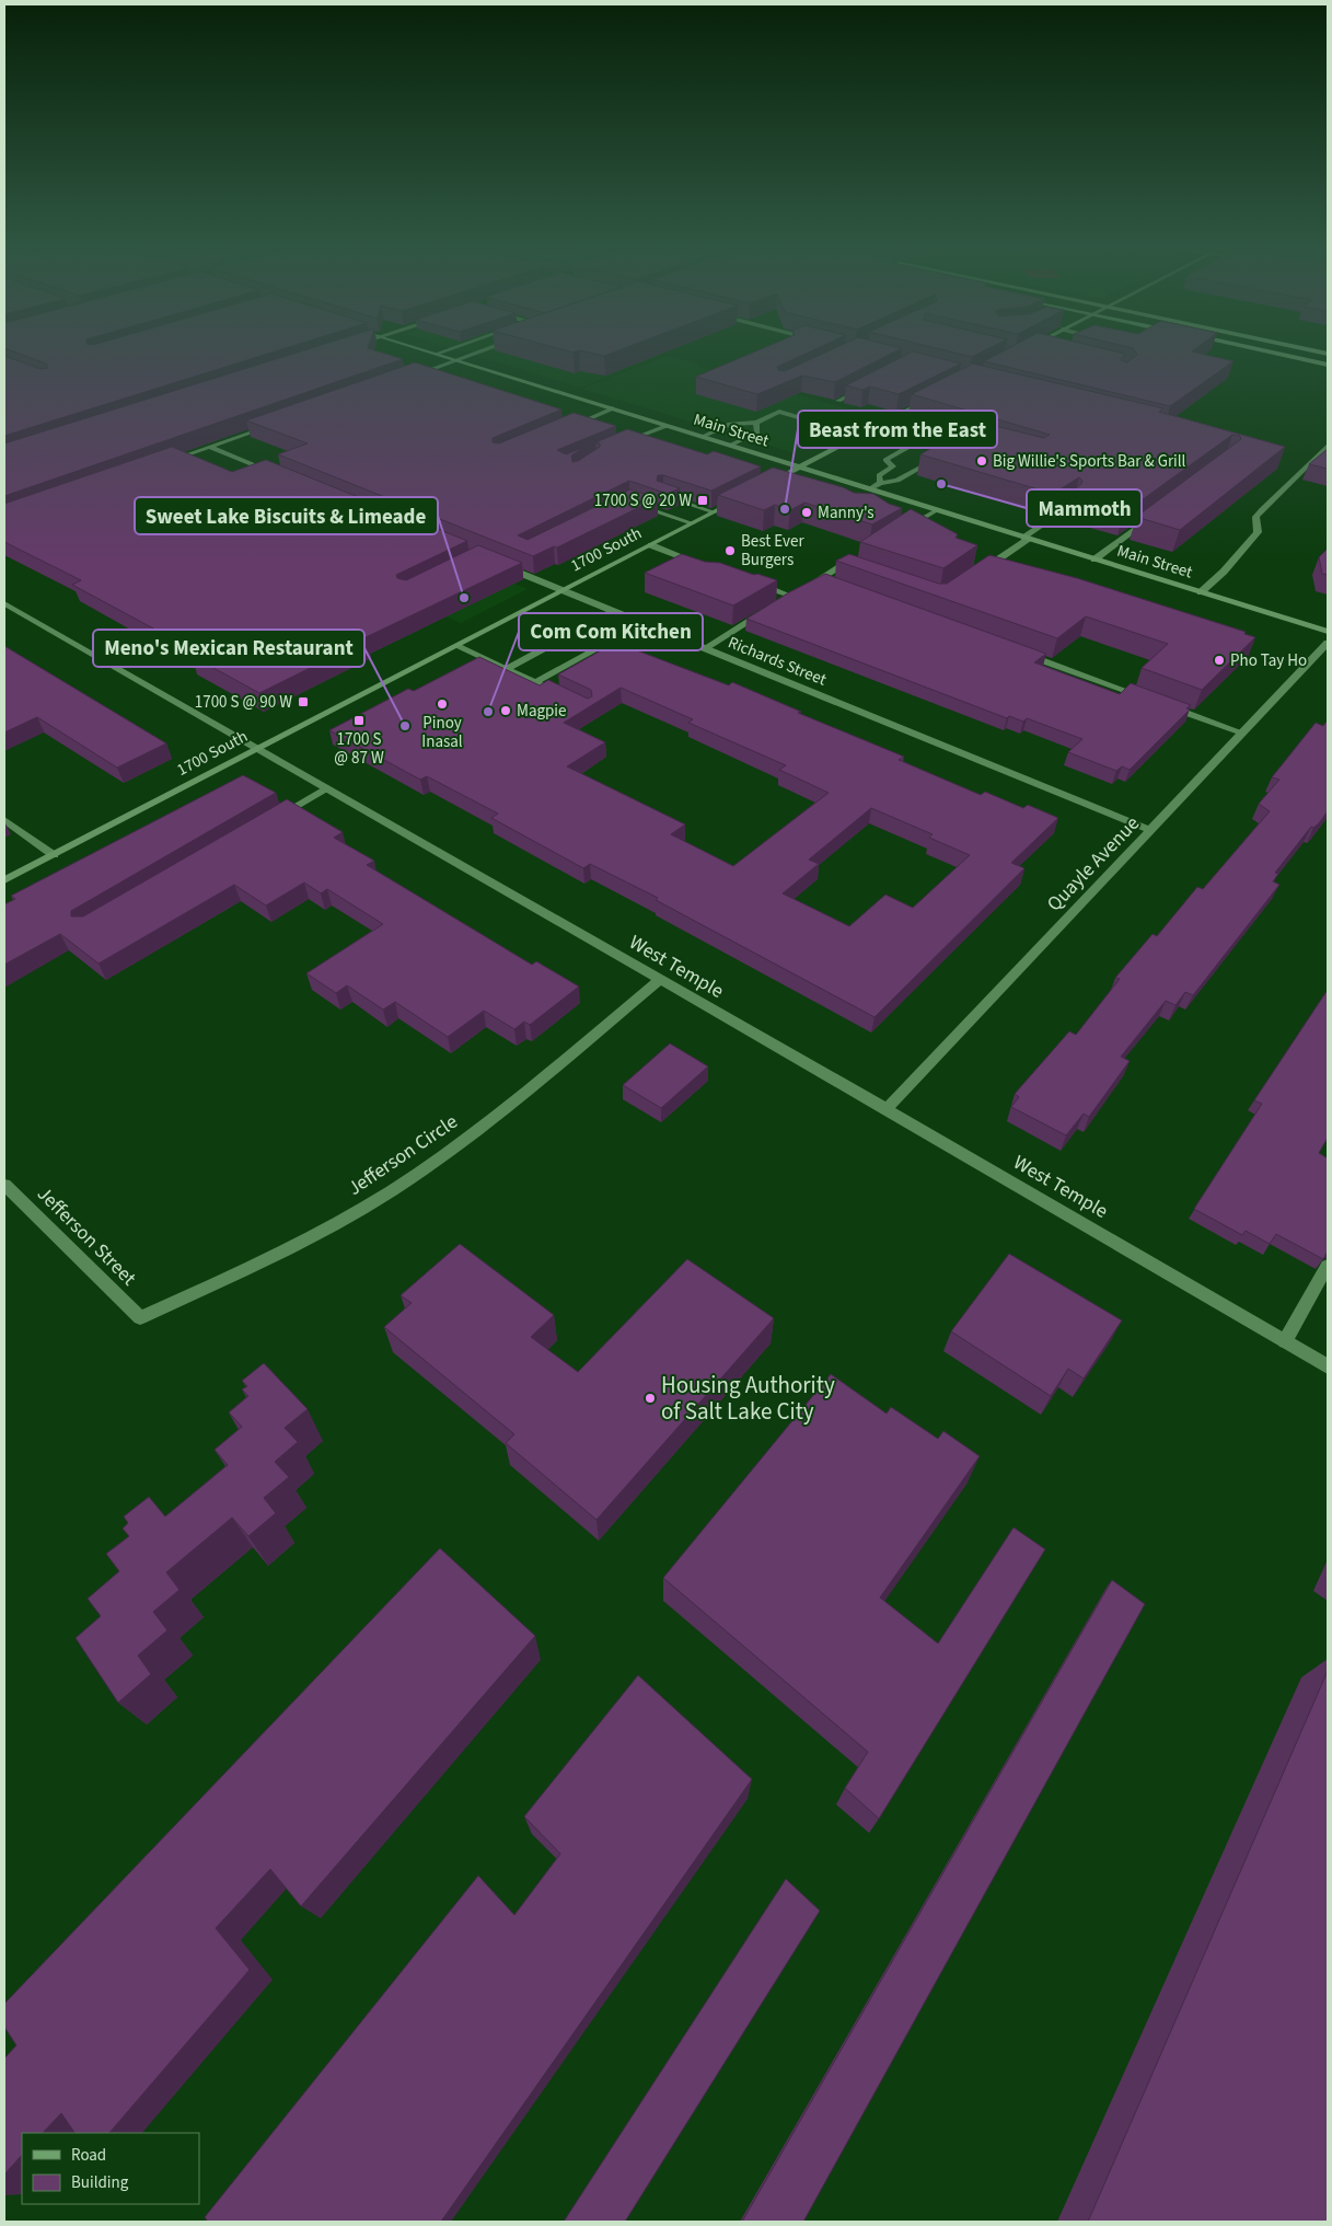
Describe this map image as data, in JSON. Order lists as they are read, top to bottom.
{
  "streets": {
    "street": [
      "Main Street",
      "1700 South",
      "Richards Street",
      "Quayle Avenue",
      "West Temple",
      "Jefferson Circle",
      "Jefferson Street"
    ]
  },
  "crossings": [
    ["1700 South", "Richards Street"],
    ["1700 South", "West Temple"],
    ["Richards Street", "Quayle Avenue"],
    ["Quayle Avenue", "West Temple"],
    ["West Temple", "Jefferson Circle"],
    ["Jefferson Circle", "Jefferson Street"]
  ],
  "places": {
    "other": [
      "Big Willie's Sports Bar & Grill",
      "Mammoth",
      "Beast from the East",
      "Manny's",
      "Best Ever Burgers",
      "Sweet Lake Biscuits & Limeade",
      "Pho Tay Ho",
      "Pinoy Inasal",
      "Magpie",
      "Com Com Kitchen",
      "Meno's Mexican Restaurant",
      "Housing Authority of Salt Lake City"
    ],
    "transit": ["1700 S @ 20 W", "1700 S @ 90 W", "1700 S @ 87 W"]
  },
  "legend": ["Road", "Building"]
}
